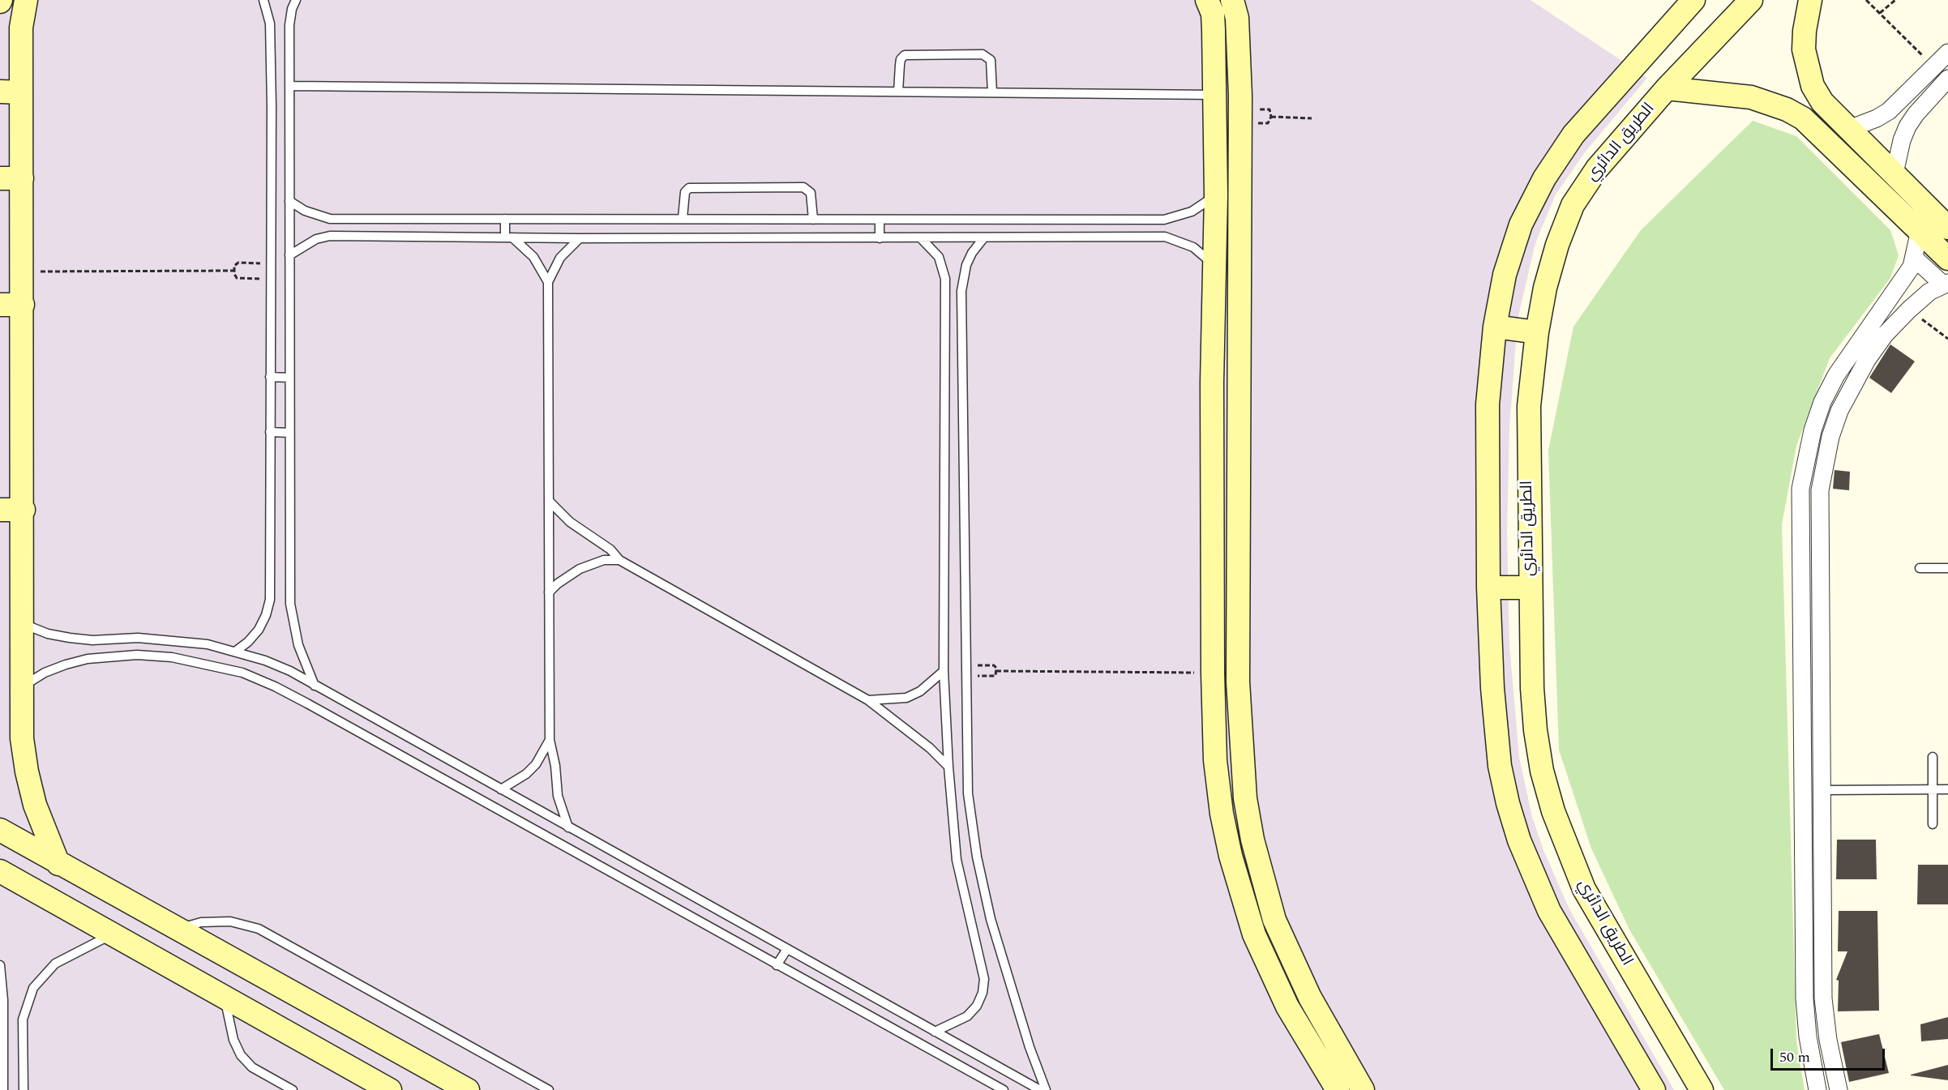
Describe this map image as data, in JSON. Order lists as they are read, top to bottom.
{
  "streets": {
    "street": ["الطريق الدائري"]
  },
  "scale_bar": "50 m"
}
